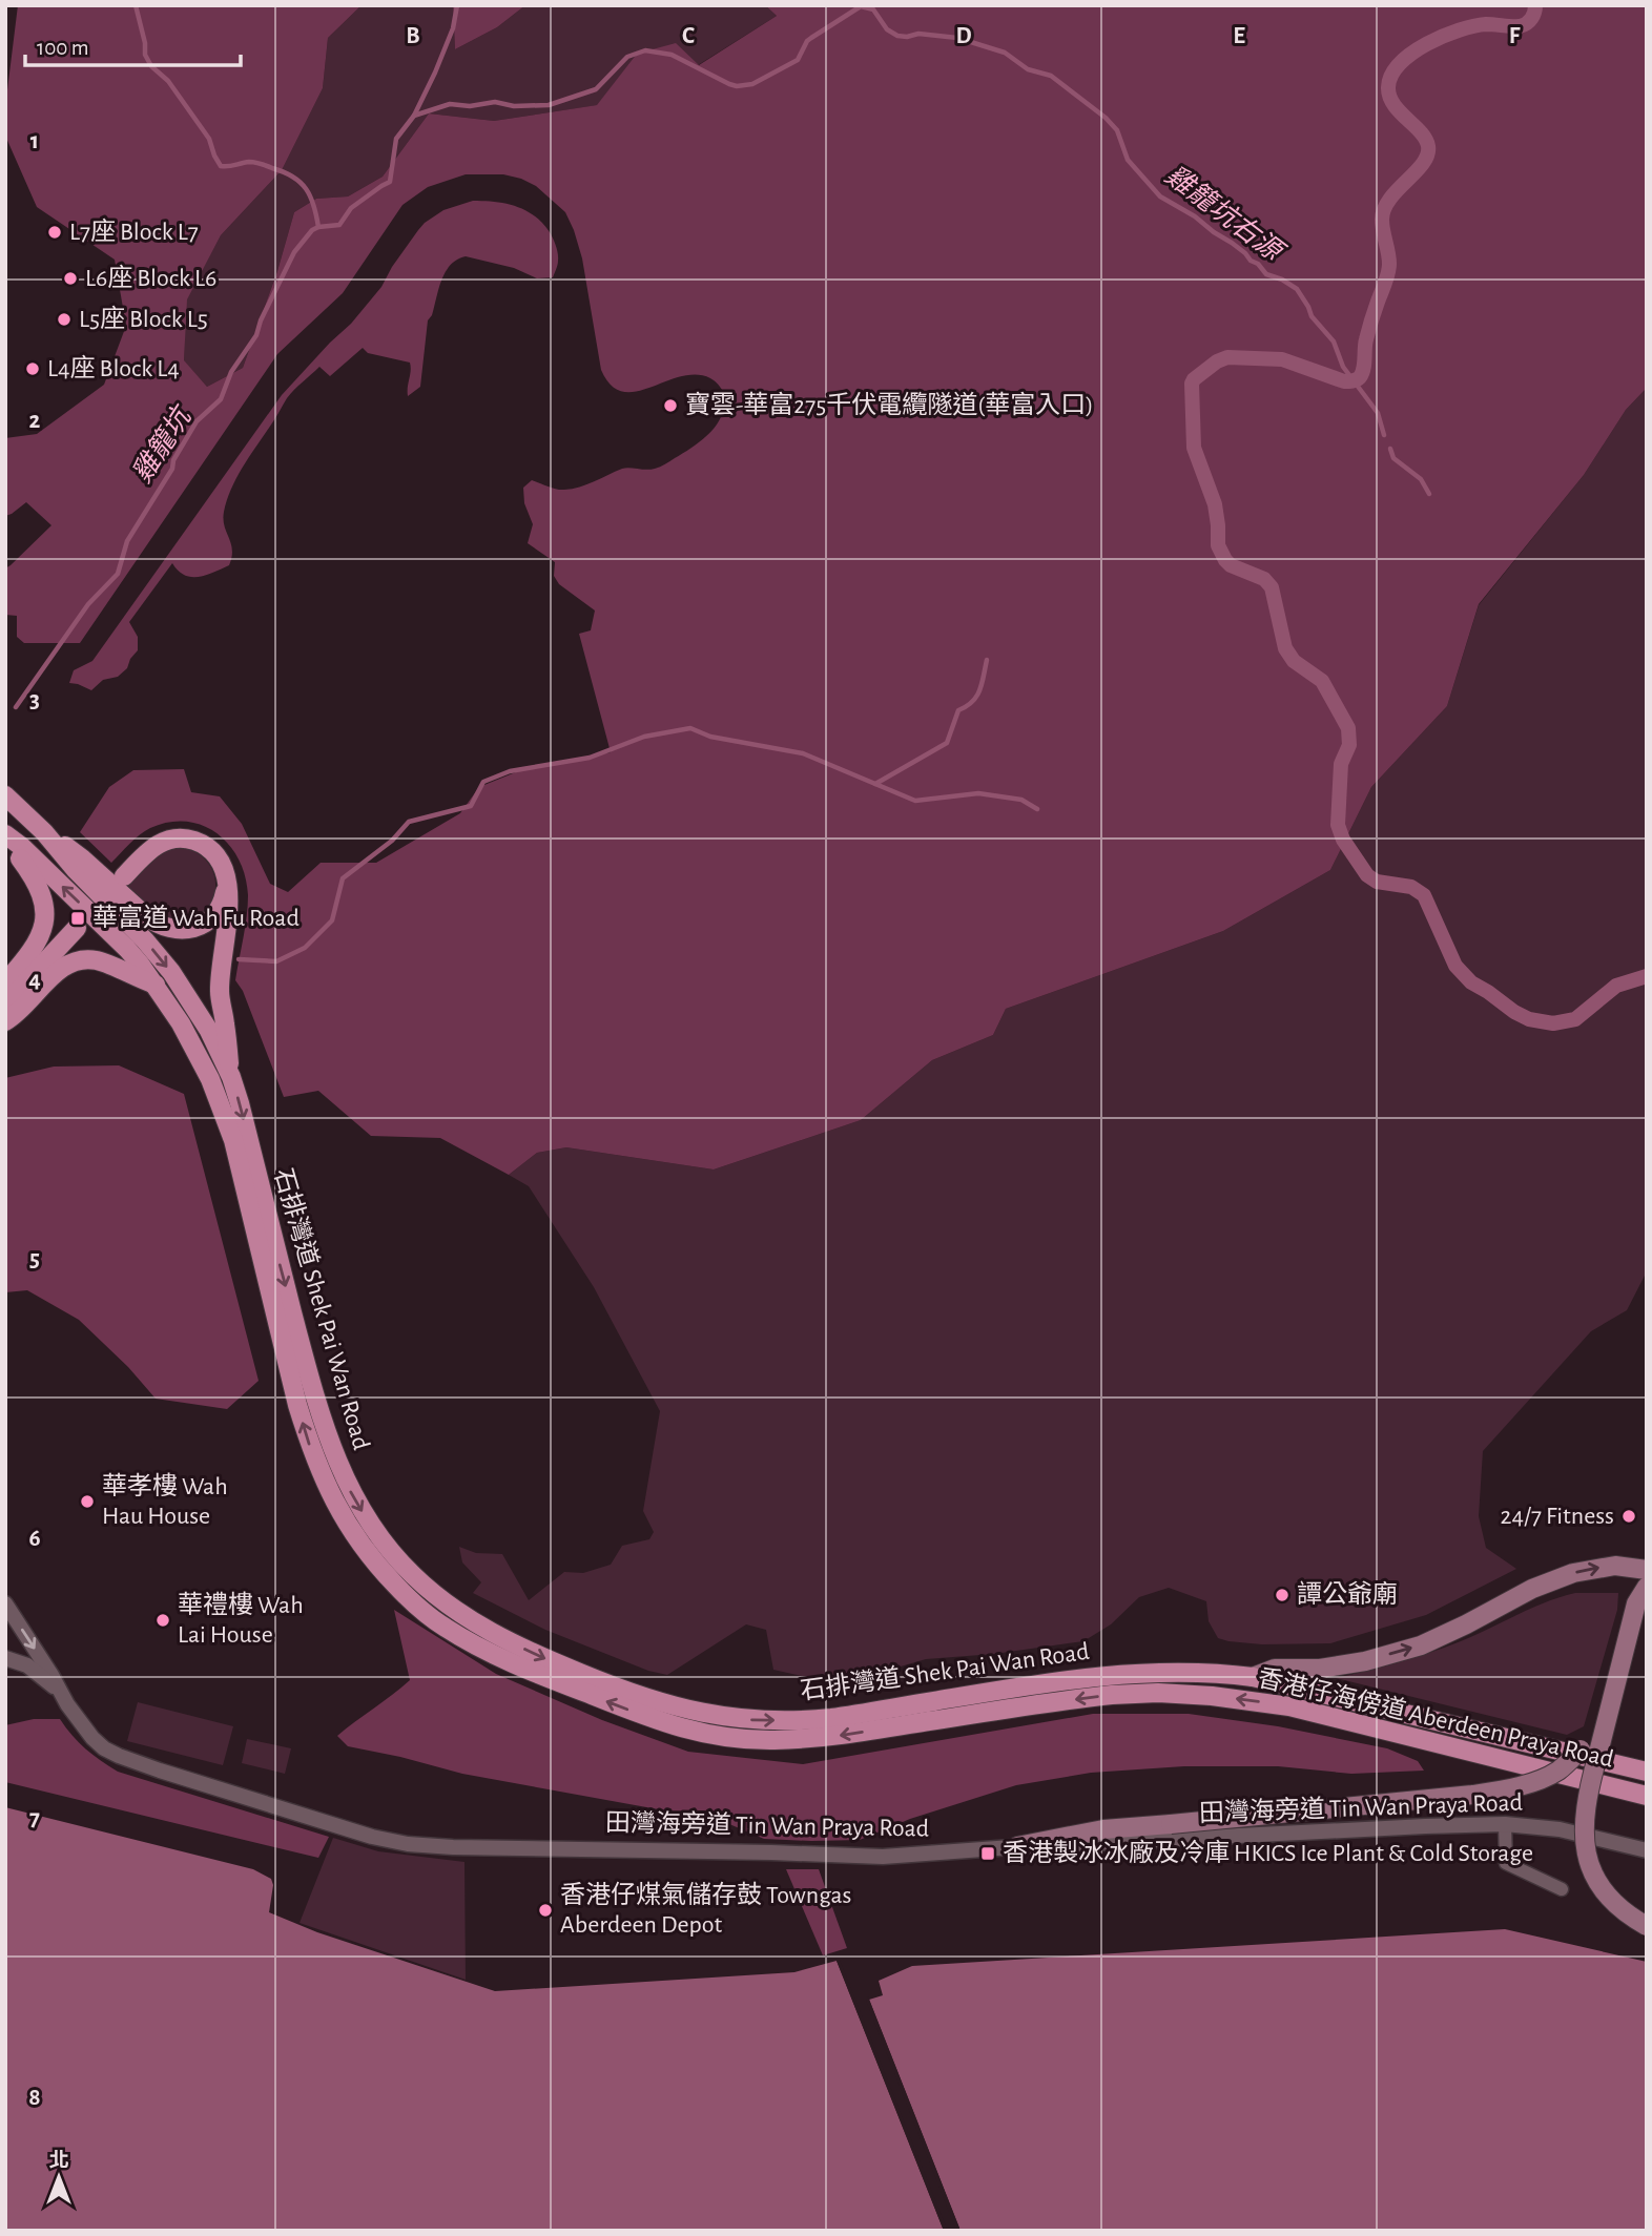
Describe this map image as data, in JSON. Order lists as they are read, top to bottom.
{
  "streets": {
    "main road": ["石排灣道 Shek Pai Wan Road", "香港仔海傍道 Aberdeen Praya Road"],
    "street": ["田灣海旁道 Tin Wan Praya Road"]
  },
  "crossings": [
    ["石排灣道 Shek Pai Wan Road", "香港仔海傍道 Aberdeen Praya Road"]
  ],
  "water": ["雞籠坑右源", "雞籠坑"],
  "places": {
    "other": [
      "L7座 Block L7",
      "L6座 Block L6",
      "L5座 Block L5",
      "L4座 Block L4",
      "寶雲-華富275千伏電纜隧道(華富入口)",
      "華孝樓 Wah Hau House",
      "24/7 Fitness",
      "譚公爺廟",
      "華禮樓 Wah Lai House",
      "香港仔煤氣儲存鼓 Towngas Aberdeen Depot"
    ],
    "transit": ["華富道 Wah Fu Road", "香港製冰冰廠及冷庫 HKICS Ice Plant & Cold Storage"]
  },
  "scale_bar": "100 m",
  "north": "top",
  "grid": {
    "columns": [
      "B",
      "C",
      "D",
      "E",
      "F"
    ],
    "rows": [
      "1",
      "2",
      "3",
      "4",
      "5",
      "6",
      "7",
      "8"
    ]
  }
}
